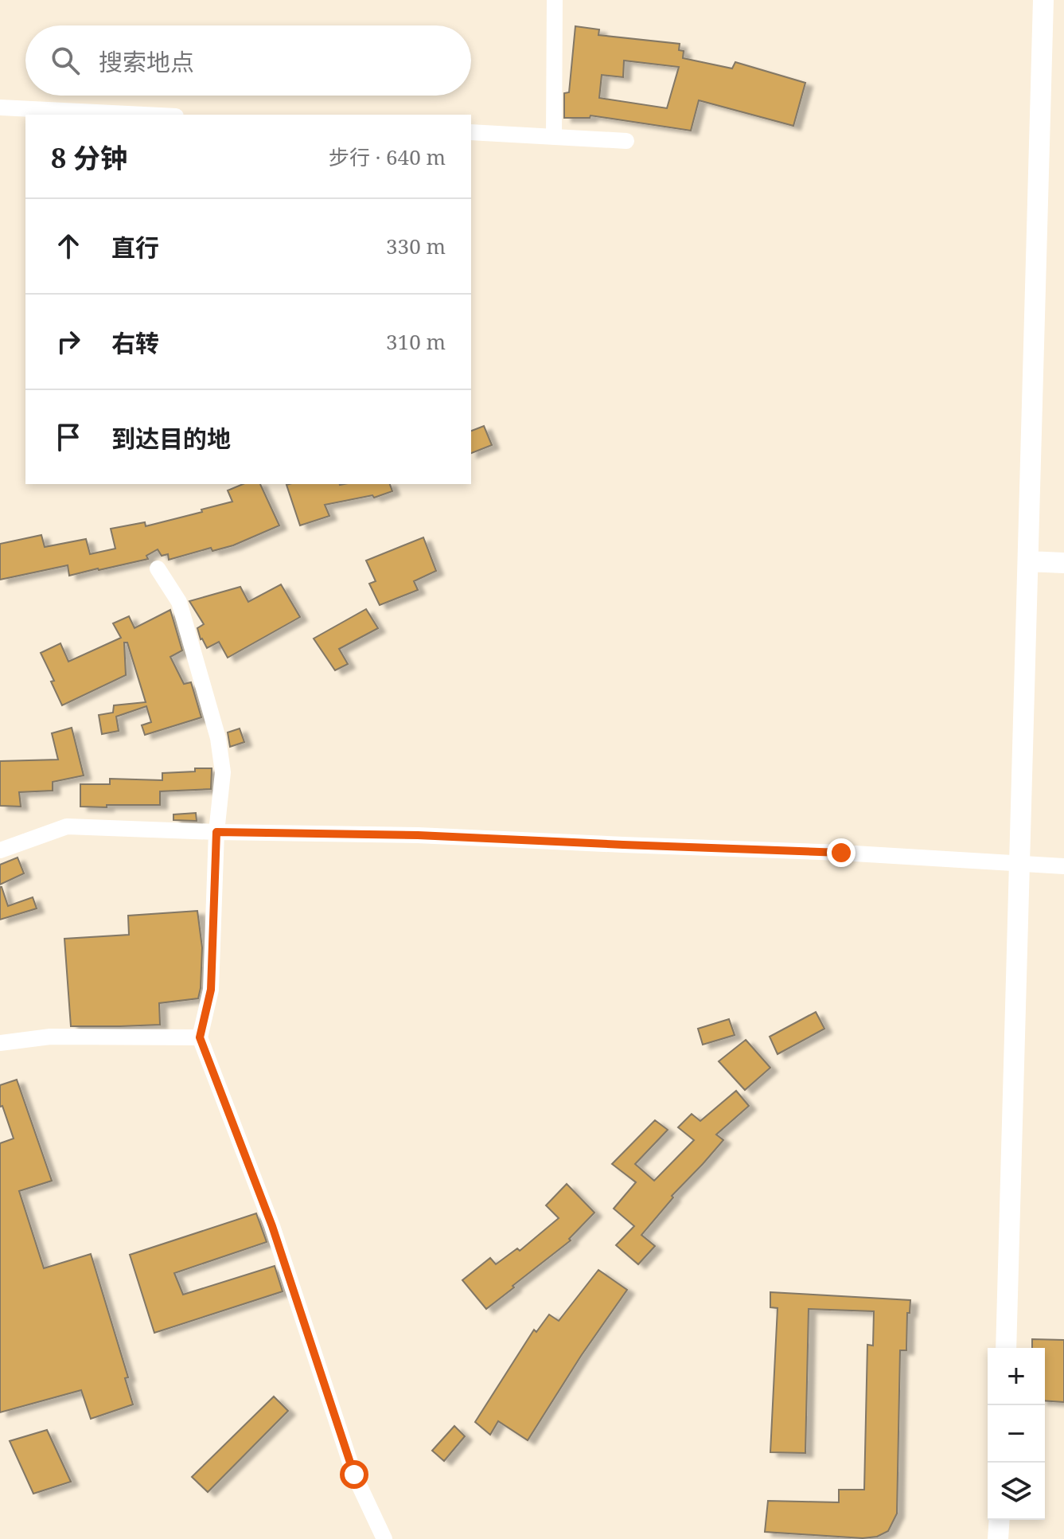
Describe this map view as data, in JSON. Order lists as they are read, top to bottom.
{
  "page": {
    "search": "搜索地点",
    "heading": ["8 分钟", "步行 · 640 m"],
    "list": [
      ["直行", "330 m"],
      ["右转", "310 m"],
      "到达目的地"
    ],
    "map_buttons": ["+", "−"]
  }
}
